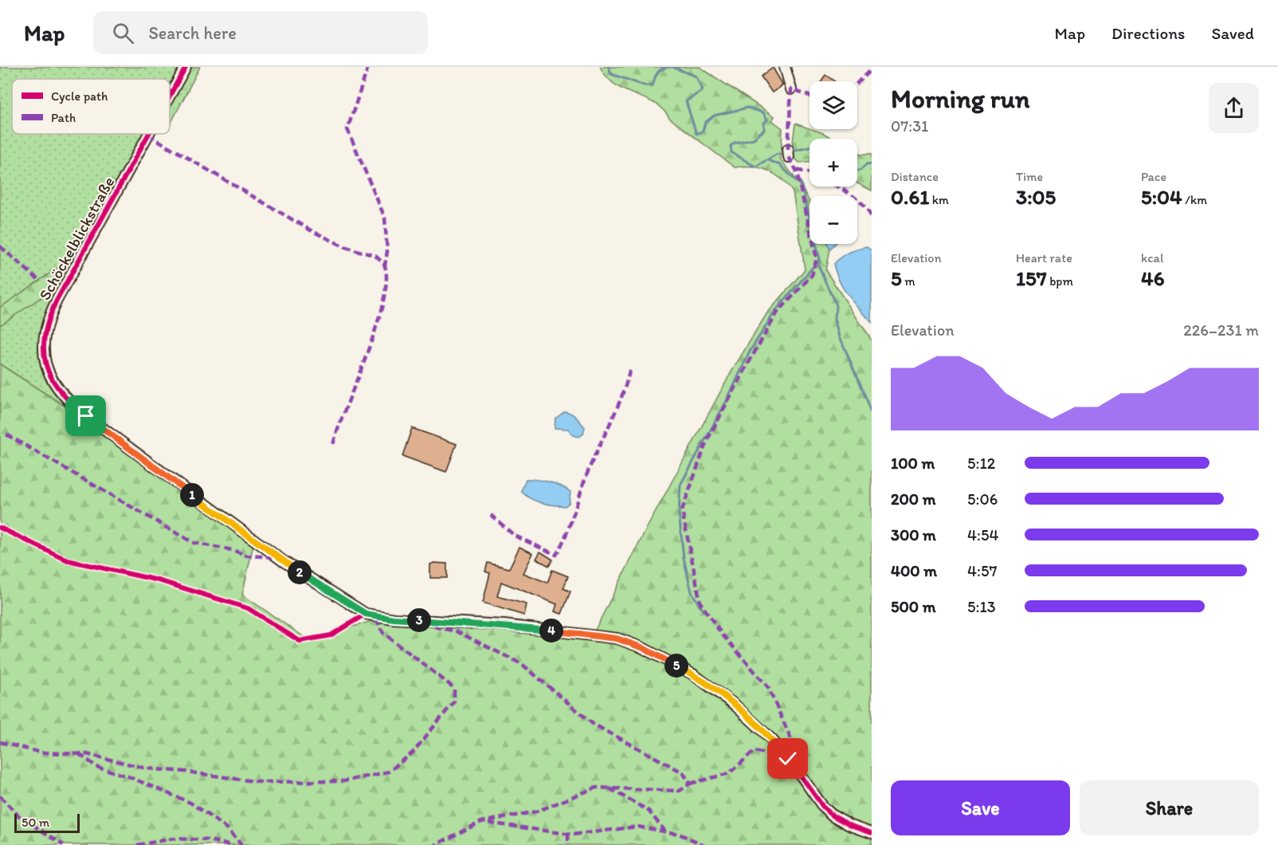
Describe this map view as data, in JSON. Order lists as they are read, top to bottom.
{
  "streets": {
    "street": ["Schöckelblickstraße"]
  },
  "legend": ["Cycle path", "Path"],
  "scale_bar": "50 m",
  "page": {
    "header": "Map",
    "search": "Search here",
    "nav": ["Map", "Directions", "Saved"],
    "heading": ["Morning run", "07:31"],
    "map_buttons": ["+", "−"],
    "stats": [
      ["Distance", "0.61 km"],
      ["Time", "3:05"],
      ["Pace", "5:04 /km"],
      ["Elevation", "5 m"],
      ["Heart rate", "157 bpm"],
      ["kcal", "46"]
    ],
    "chart": ["Elevation", "226–231 m"],
    "list": [
      {
        "name": "100 m",
        "note": "5:12"
      },
      {
        "name": "200 m",
        "note": "5:06"
      },
      {
        "name": "300 m",
        "note": "4:54"
      },
      {
        "name": "400 m",
        "note": "4:57"
      },
      {
        "name": "500 m",
        "note": "5:13"
      }
    ],
    "pins": [
      "1",
      "2",
      "3",
      "4",
      "5"
    ],
    "buttons": ["Save", "Share"],
    "scale": "50 m"
  }
}
